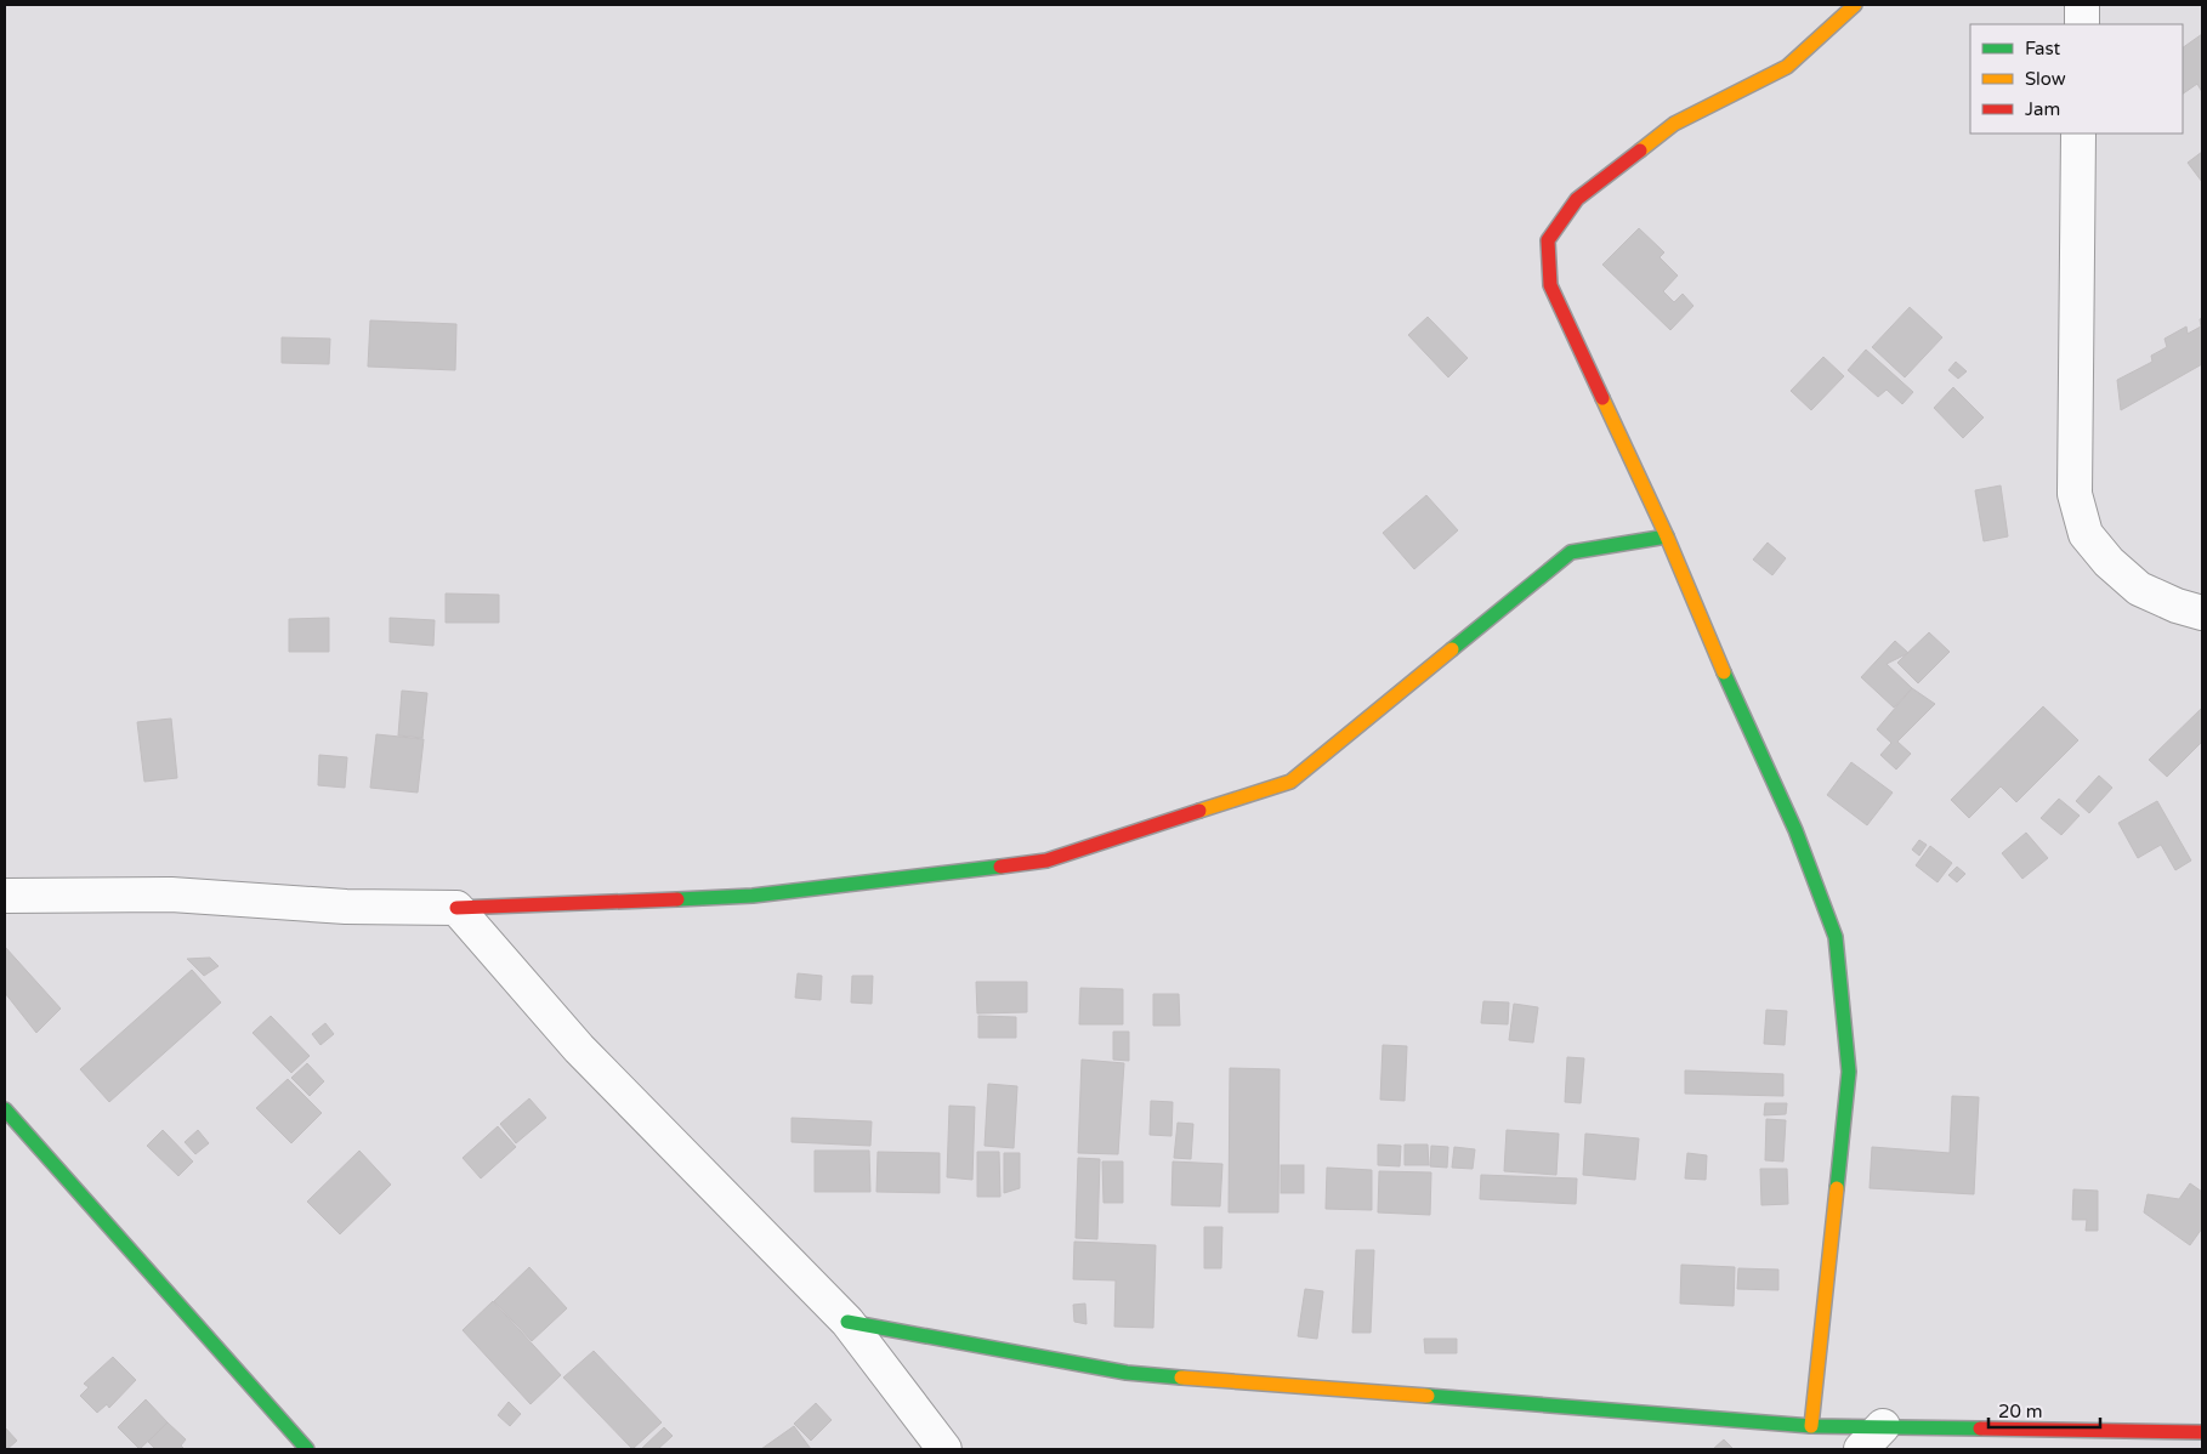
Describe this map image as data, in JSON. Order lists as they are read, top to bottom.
{
  "legend": ["Fast", "Slow", "Jam"],
  "scale_bar": "20 m"
}
